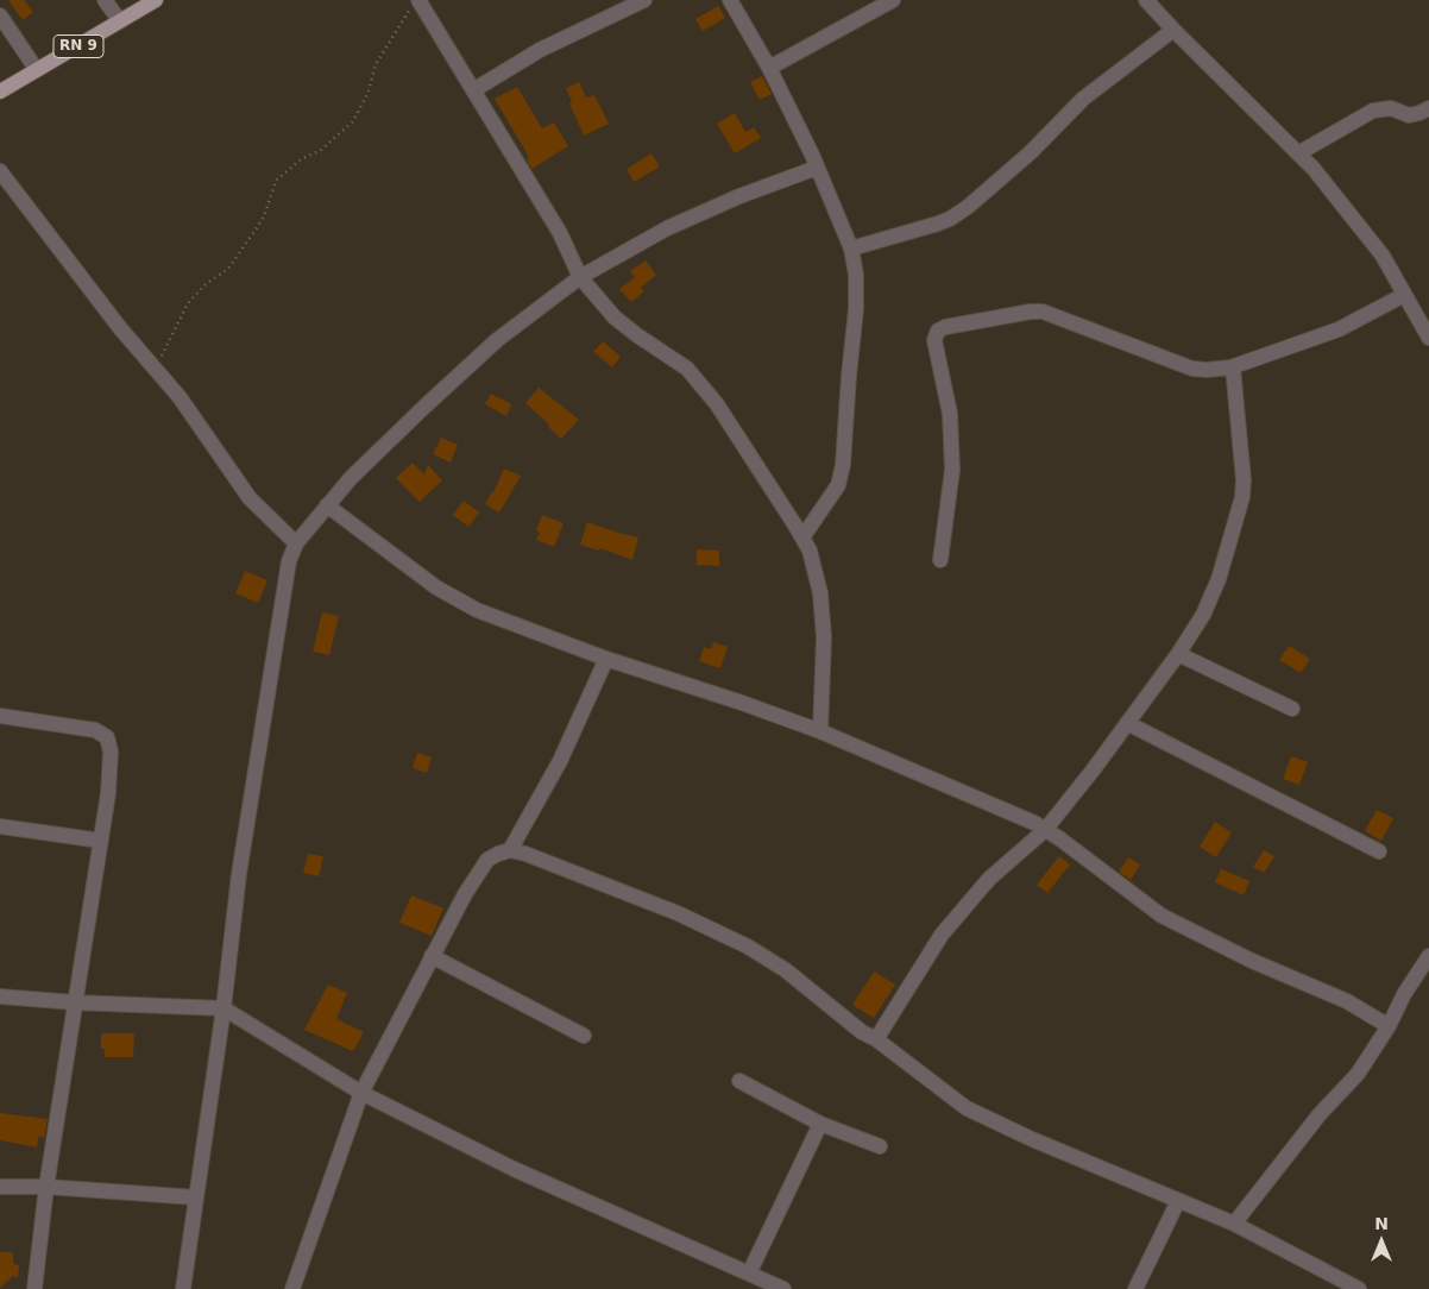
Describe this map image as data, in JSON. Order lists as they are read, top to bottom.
{
  "streets": {
    "main road": ["RN 9"]
  },
  "north": "top"
}
